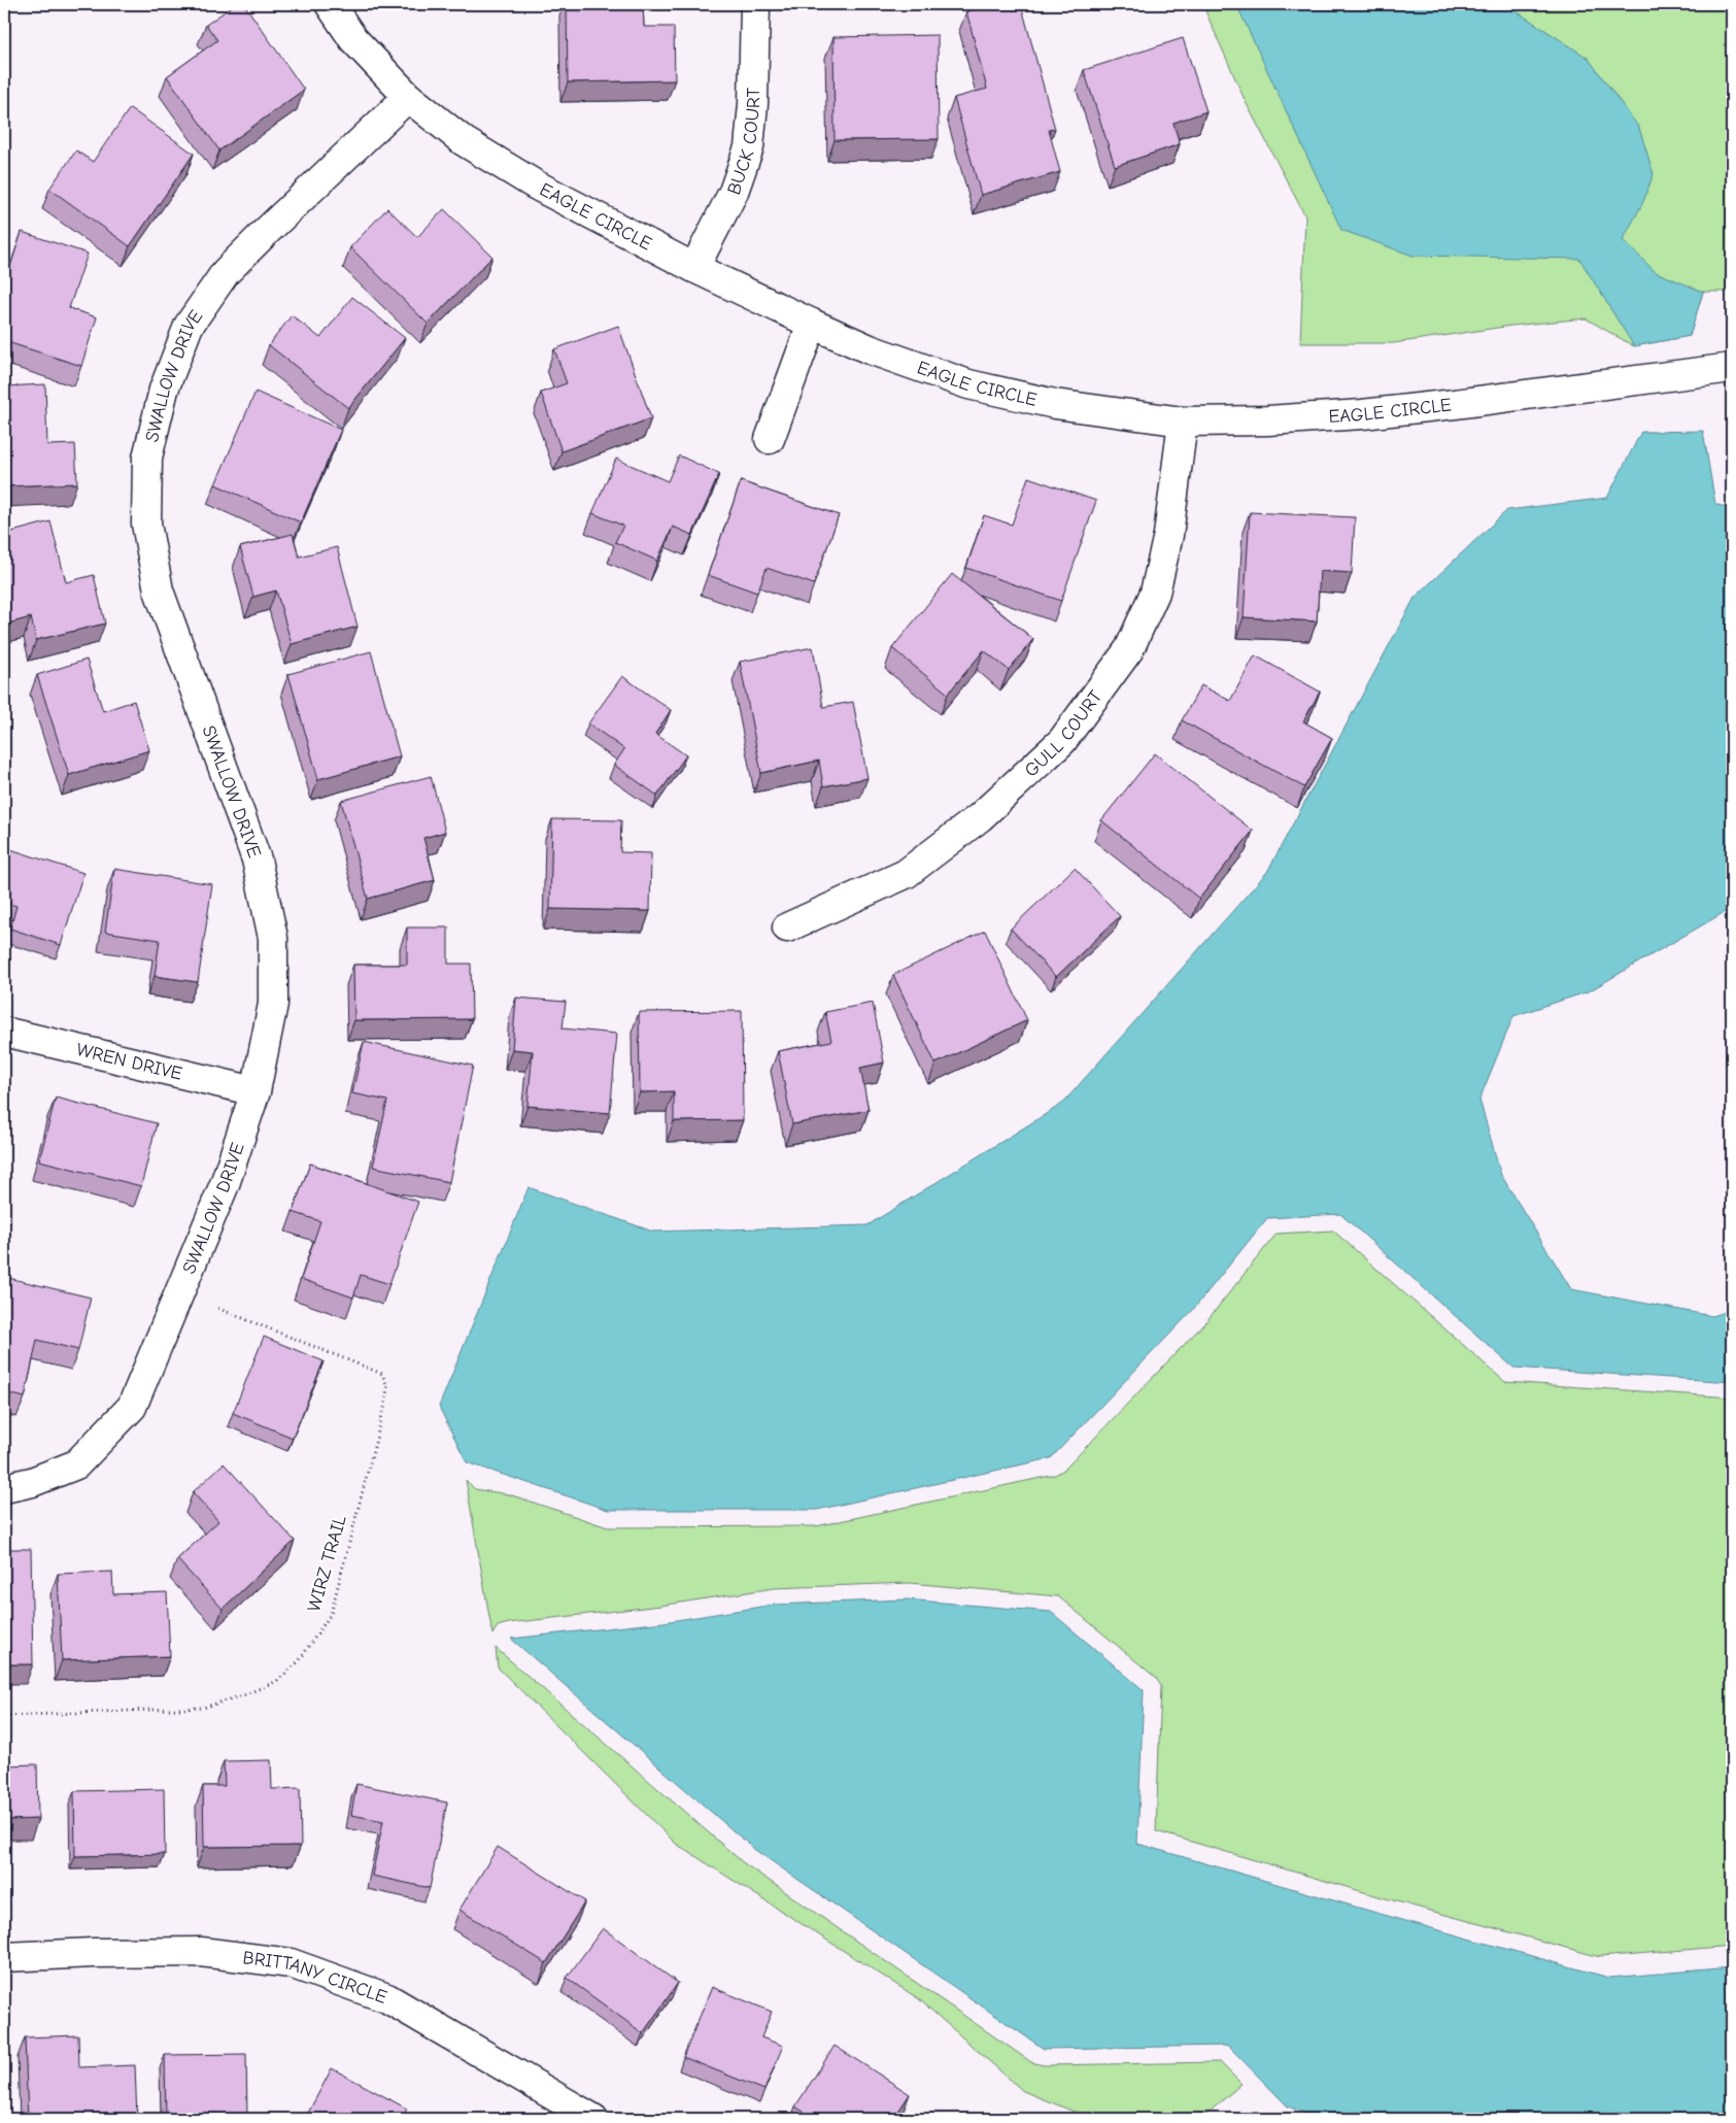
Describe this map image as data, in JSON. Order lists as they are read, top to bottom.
{
  "streets": {
    "street": [
      "BUCK COURT",
      "EAGLE CIRCLE",
      "SWALLOW DRIVE",
      "GULL COURT",
      "WREN DRIVE",
      "BRITTANY CIRCLE"
    ],
    "path": ["WIRZ TRAIL"]
  },
  "crossings": [
    ["BUCK COURT", "EAGLE CIRCLE"],
    ["EAGLE CIRCLE", "SWALLOW DRIVE"],
    ["EAGLE CIRCLE", "GULL COURT"],
    ["SWALLOW DRIVE", "WREN DRIVE"]
  ]
}
